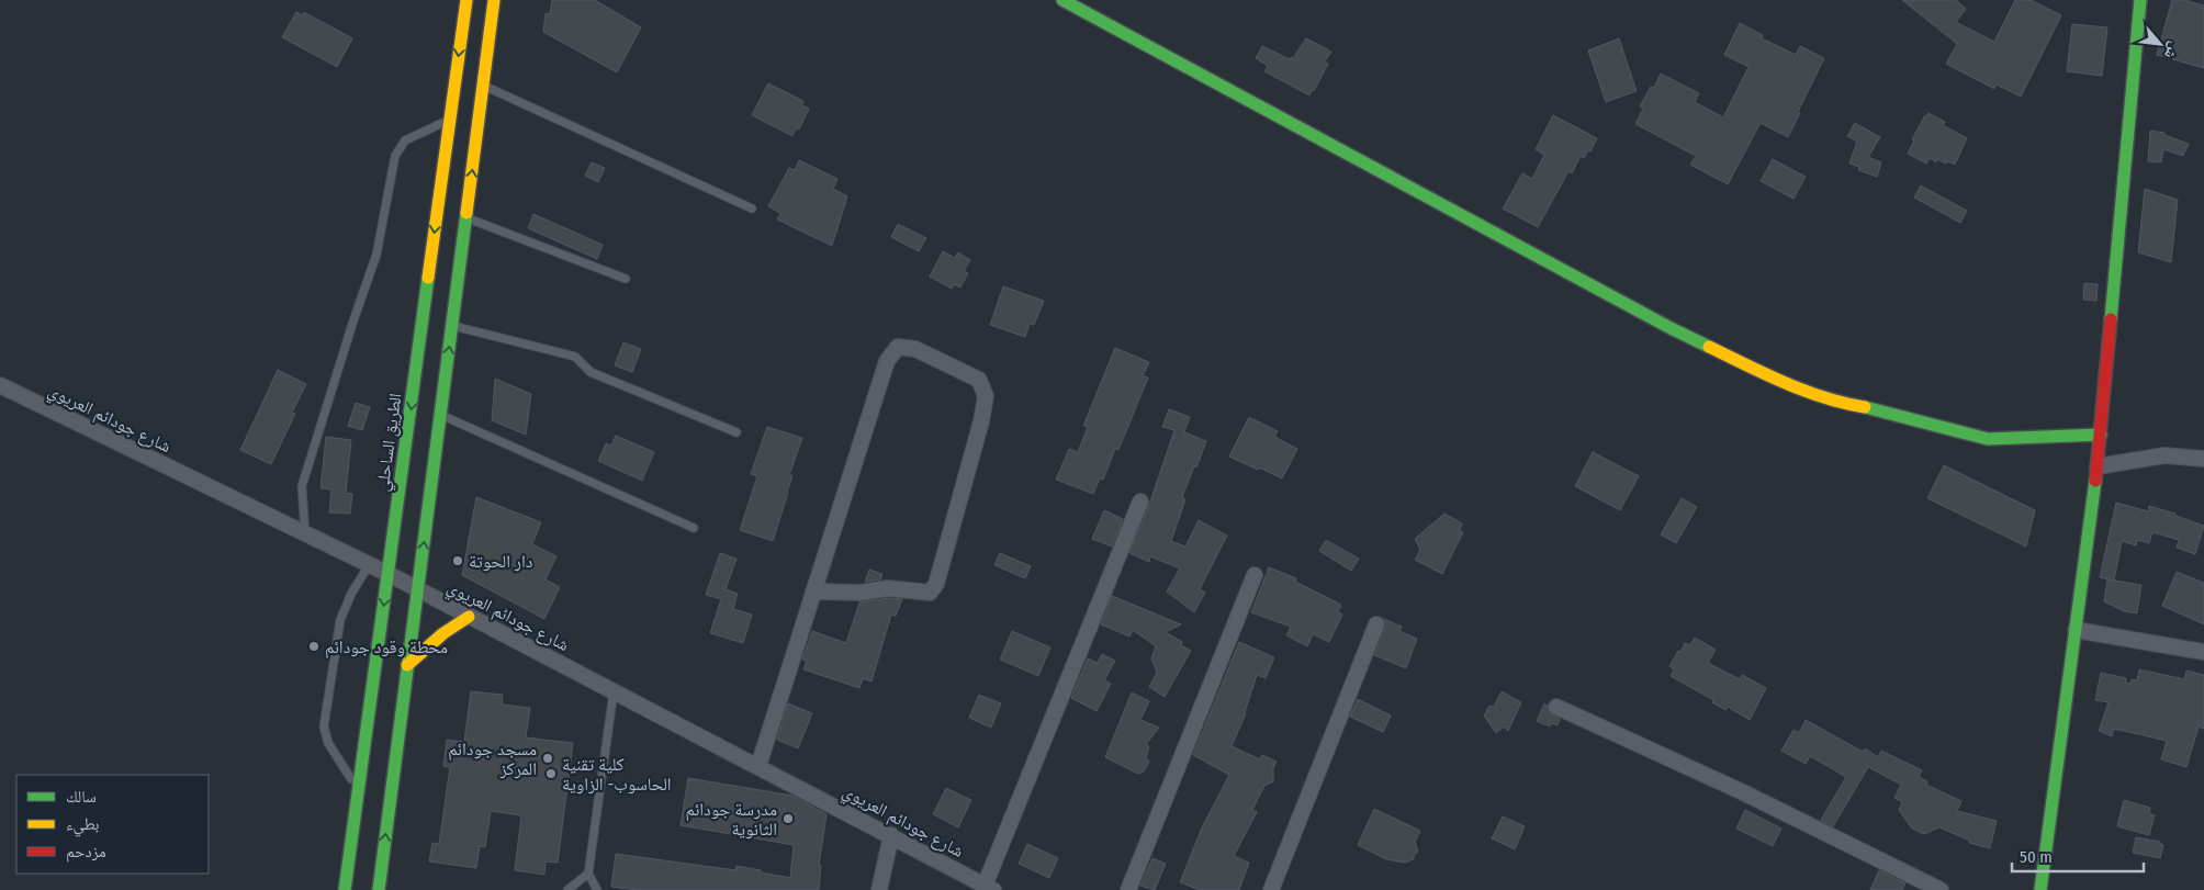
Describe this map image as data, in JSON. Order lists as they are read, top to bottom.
{
  "streets": {
    "main road": ["الطريق الساحلي"],
    "street": ["شارع جودائم العريوي"]
  },
  "crossings": [
    ["شارع جودائم العريوي", "الطريق الساحلي"]
  ],
  "places": [
    "دار الحوتة",
    "محطة وقود جودائم",
    "مسجد جودائم المركز",
    "كلية تقنية الحاسوب- الزاوية",
    "مدرسة جودائم الثانوية"
  ],
  "legend": ["سالك", "بطيء", "مزدحم"],
  "scale_bar": "50 m",
  "north": "bottom right"
}
